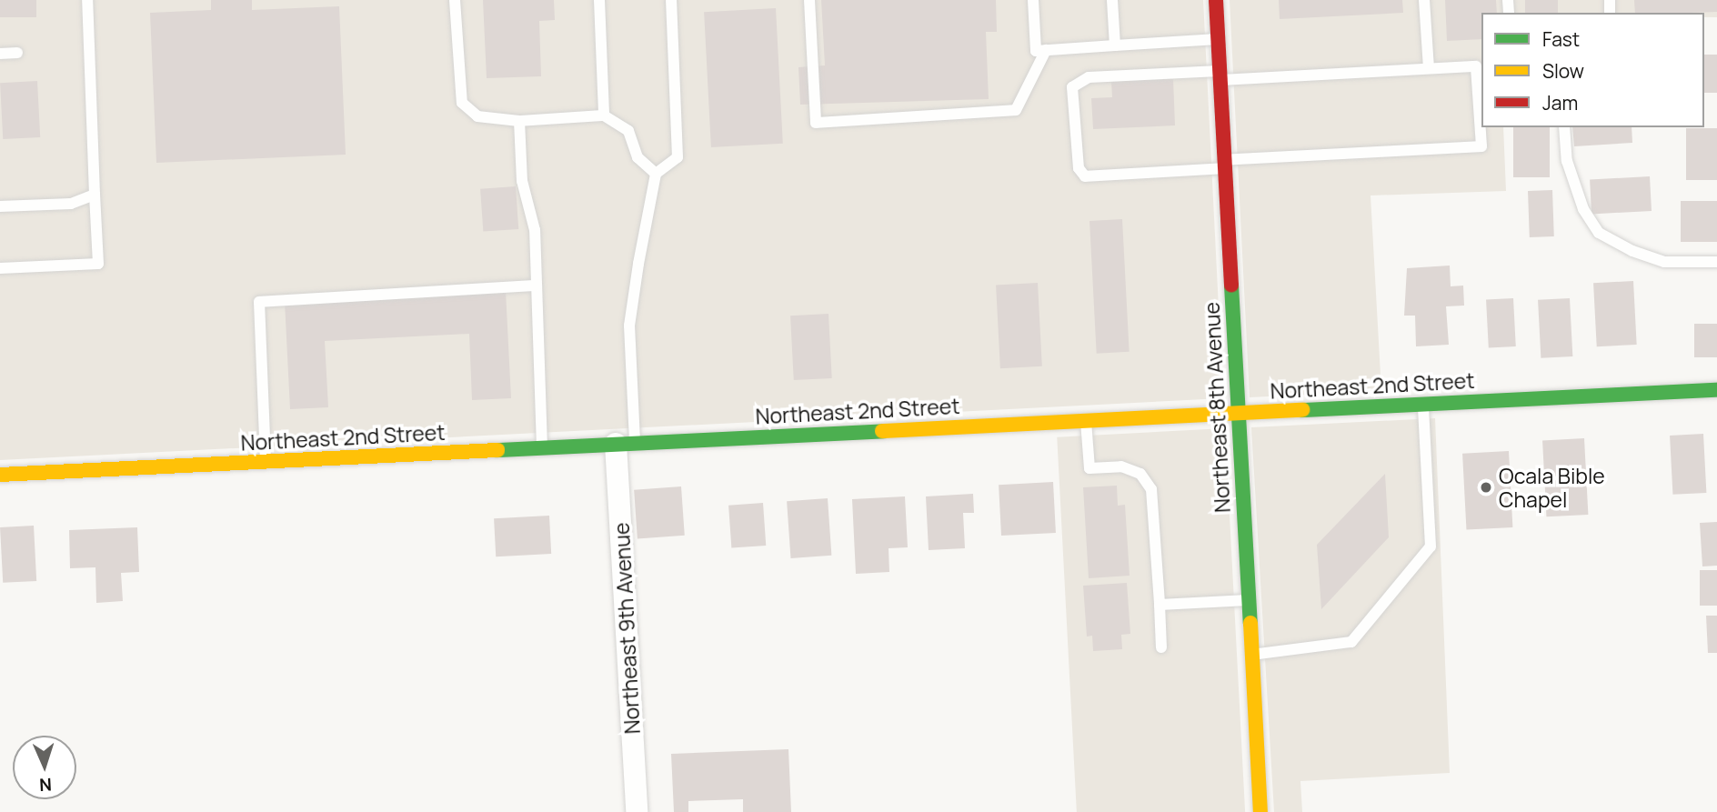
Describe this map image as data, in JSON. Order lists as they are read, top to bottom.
{
  "streets": {
    "street": ["Northeast 2nd Street", "Northeast 8th Avenue", "Northeast 9th Avenue"]
  },
  "crossings": [
    ["Northeast 2nd Street", "Northeast 8th Avenue"],
    ["Northeast 2nd Street", "Northeast 9th Avenue"]
  ],
  "places": ["Ocala Bible Chapel"],
  "legend": ["Fast", "Slow", "Jam"],
  "north": "bottom"
}
